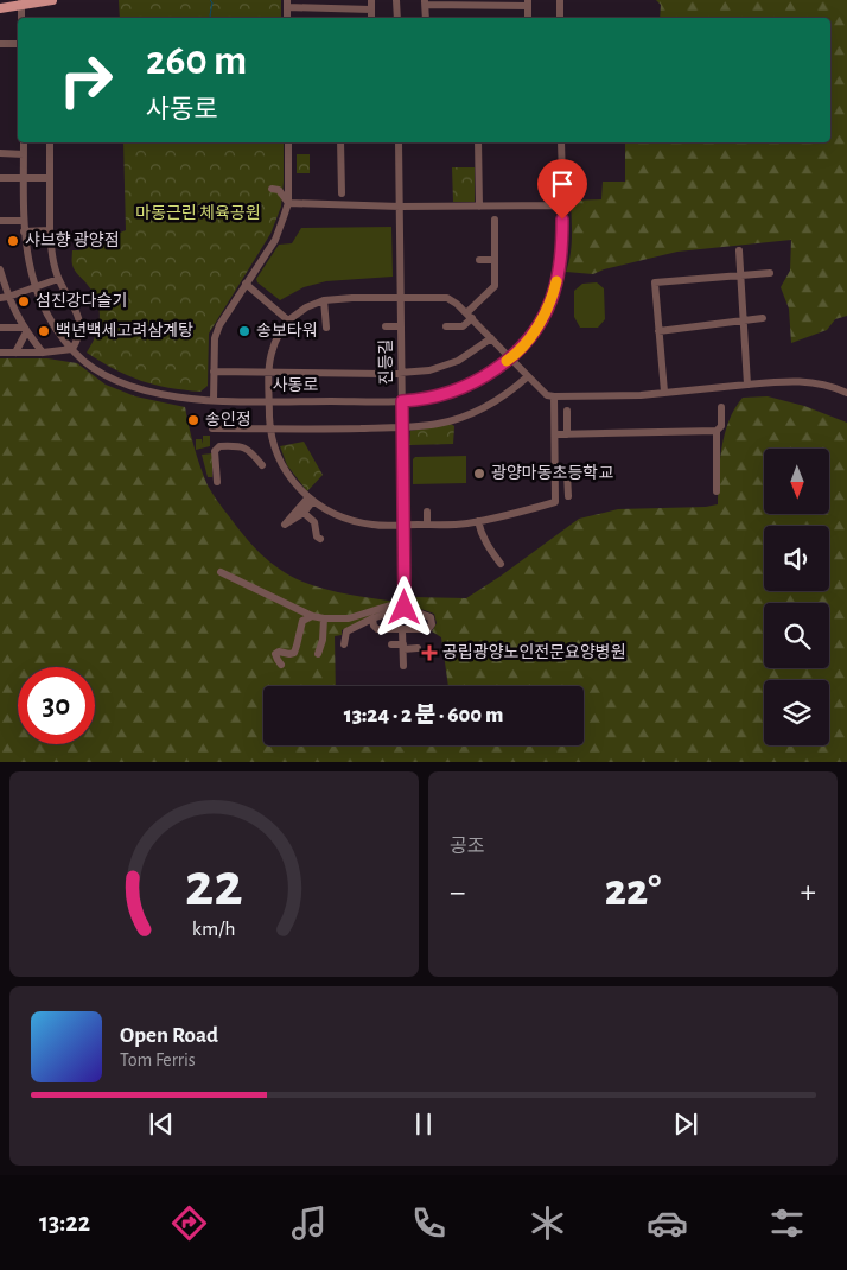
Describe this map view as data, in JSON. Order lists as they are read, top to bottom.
{
  "streets": {
    "street": ["진등길", "사동로"]
  },
  "crossings": [
    ["진등길", "사동로"]
  ],
  "parks": ["마동근린 체육공원"],
  "places": {
    "other": [
      "샤브향 광양점",
      "섬진강다슬기",
      "백년백세고려삼계탕",
      "송보타워",
      "송인정",
      "광양마동초등학교"
    ],
    "health": ["공립광양노인전문요양병원"]
  },
  "north": "bottom",
  "page": {
    "turn": ["260 m", "사동로"],
    "limit": "30",
    "trip": "13:24 · 2 분 · 600 m",
    "tile": "공조",
    "heat": ["−", "22°", "+"],
    "song": ["Open Road", "Tom Ferris"],
    "tabs": "13:22",
    "gauge": ["22", "km/h"]
  }
}
